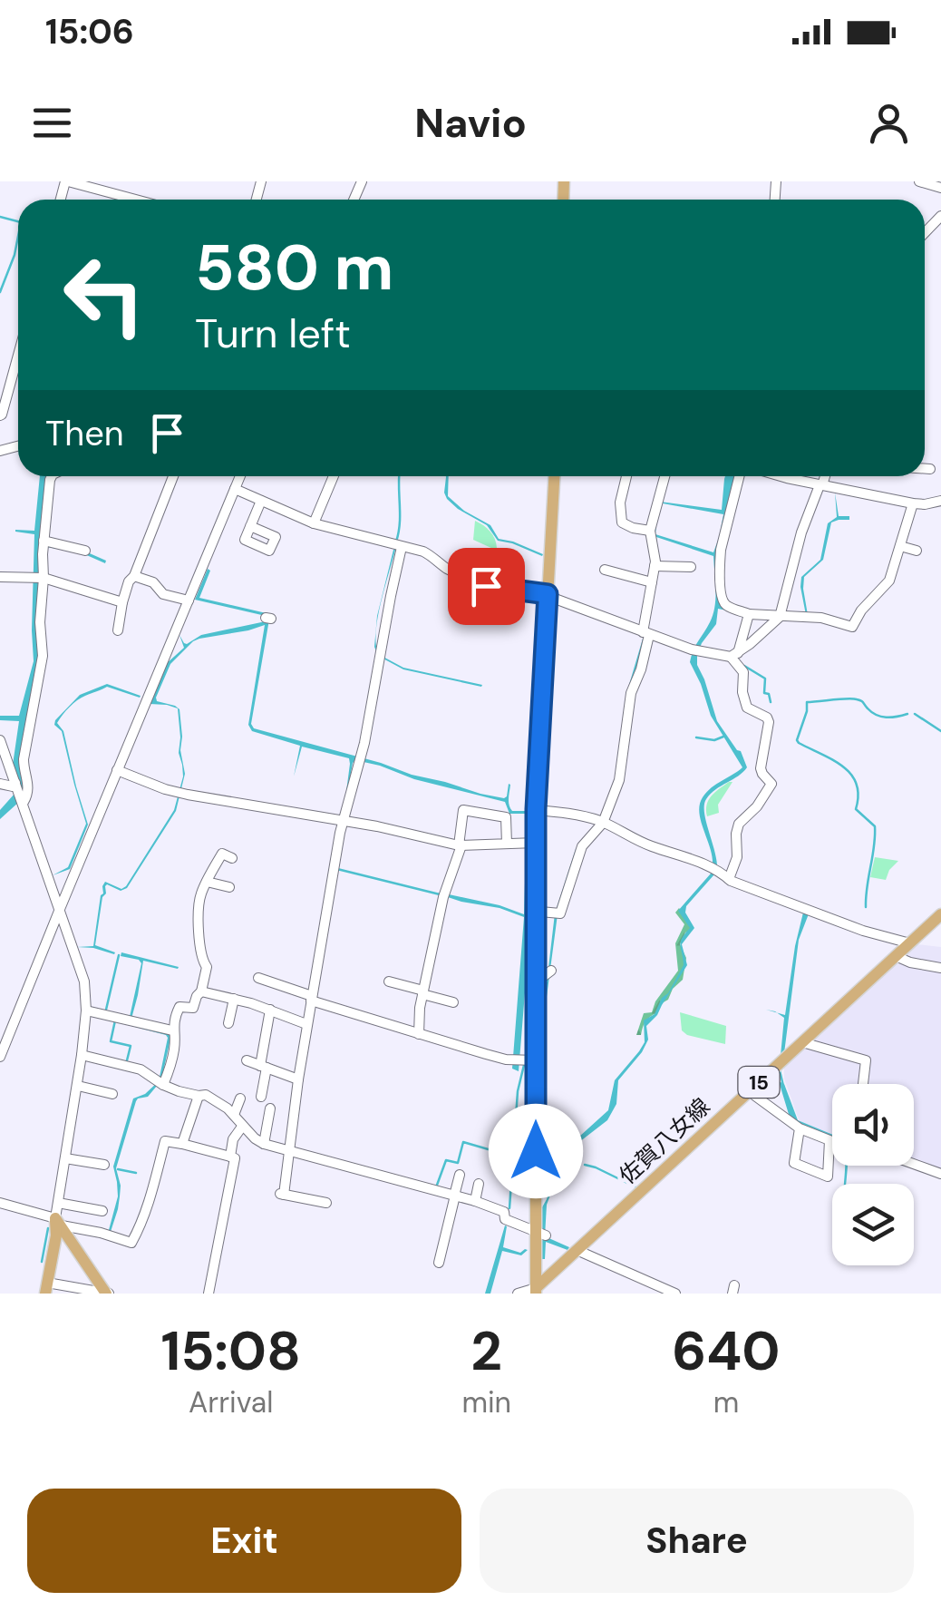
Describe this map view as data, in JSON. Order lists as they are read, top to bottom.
{
  "streets": {
    "main road": ["15", "佐賀八女線"]
  },
  "page": {
    "status": "15:06",
    "header": "Navio",
    "turn": ["580 m", "Turn left"],
    "then": "Then",
    "eta": [
      "15:08",
      "Arrival",
      "2",
      "min",
      "640",
      "m"
    ],
    "buttons": ["Exit", "Share"]
  }
}
